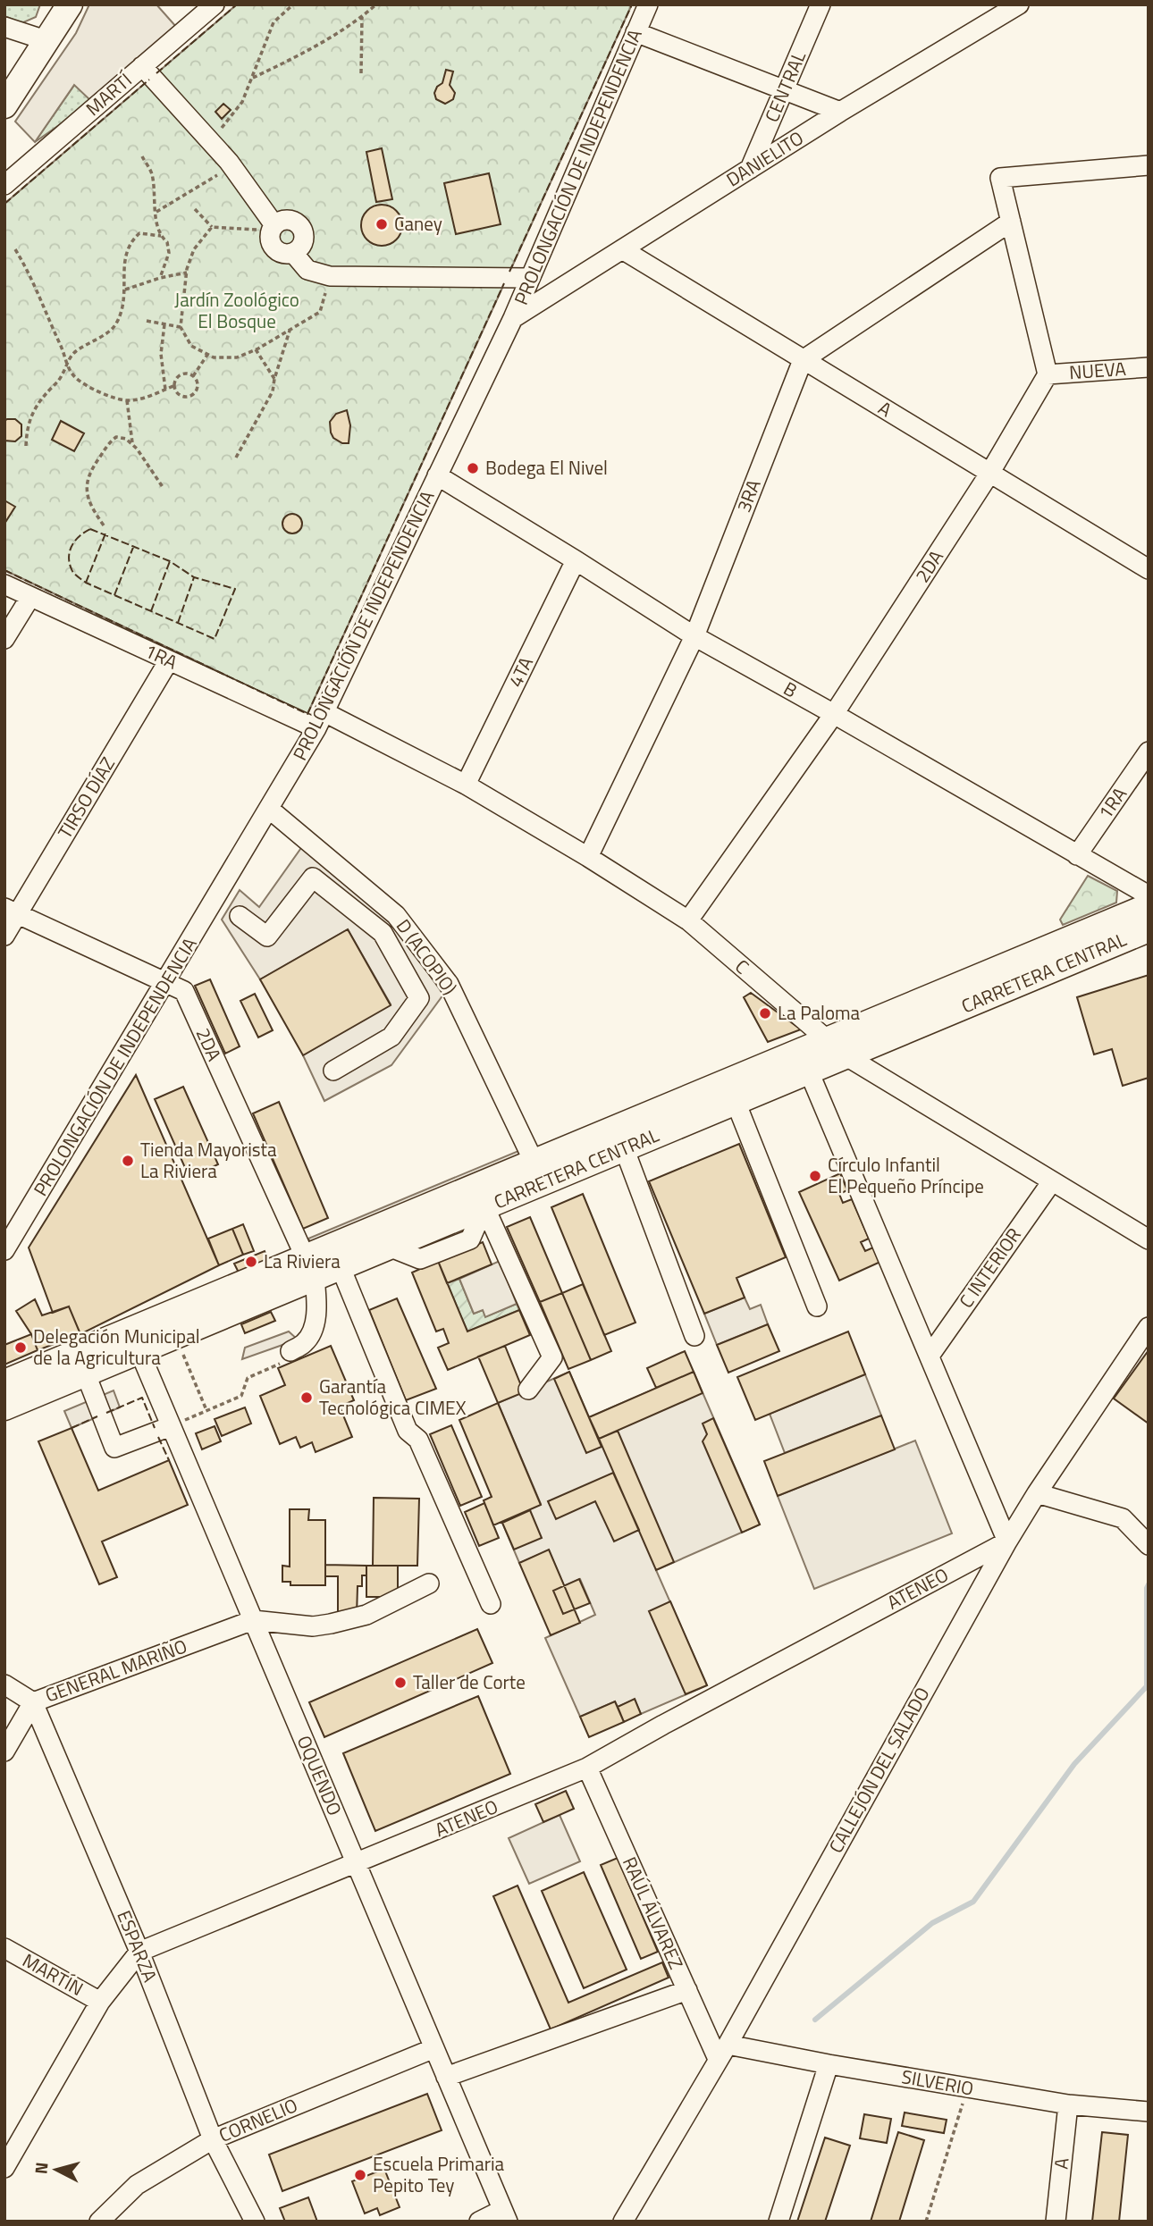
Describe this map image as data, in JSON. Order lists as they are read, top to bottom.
{
  "streets": {
    "main road": ["CARRETERA CENTRAL"],
    "street": [
      "CENTRAL",
      "MARTÍ",
      "DANIELITO",
      "PROLONGACIÓN DE INDEPENDENCIA",
      "NUEVA",
      "A",
      "3RA",
      "2DA",
      "1RA",
      "4TA",
      "B",
      "TIRSO DÍAZ",
      "D (ACOPIO)",
      "C",
      "C INTERIOR",
      "ATENEO",
      "GENERAL MARIÑO",
      "CALLEJÓN DEL SALADO",
      "OQUENDO",
      "RAÚL ÁLVAREZ",
      "ESPARZA",
      "MARTÍN",
      "SILVERIO",
      "CORNELIO"
    ]
  },
  "crossings": [
    ["CENTRAL", "DANIELITO"],
    ["DANIELITO", "PROLONGACIÓN DE INDEPENDENCIA"],
    ["DANIELITO", "A"],
    ["PROLONGACIÓN DE INDEPENDENCIA", "2DA"],
    ["PROLONGACIÓN DE INDEPENDENCIA", "1RA"],
    ["PROLONGACIÓN DE INDEPENDENCIA", "B"],
    ["PROLONGACIÓN DE INDEPENDENCIA", "D (ACOPIO)"],
    ["PROLONGACIÓN DE INDEPENDENCIA", "C"],
    ["NUEVA", "2DA"],
    ["A", "3RA"],
    ["A", "2DA"],
    ["A", "SILVERIO"],
    ["3RA", "B"],
    ["3RA", "C"],
    ["2DA", "B"],
    ["2DA", "TIRSO DÍAZ"],
    ["2DA", "C"],
    ["2DA", "CARRETERA CENTRAL"],
    ["1RA", "B"],
    ["1RA", "TIRSO DÍAZ"],
    ["1RA", "C"],
    ["4TA", "B"],
    ["4TA", "C"],
    ["D (ACOPIO)", "CARRETERA CENTRAL"],
    ["C", "CARRETERA CENTRAL"],
    ["C", "C INTERIOR"],
    ["CARRETERA CENTRAL", "OQUENDO"],
    ["ATENEO", "CALLEJÓN DEL SALADO"],
    ["ATENEO", "OQUENDO"],
    ["ATENEO", "RAÚL ÁLVAREZ"],
    ["ATENEO", "ESPARZA"],
    ["ATENEO", "MARTÍN"],
    ["GENERAL MARIÑO", "OQUENDO"],
    ["GENERAL MARIÑO", "ESPARZA"],
    ["CALLEJÓN DEL SALADO", "RAÚL ÁLVAREZ"],
    ["CALLEJÓN DEL SALADO", "SILVERIO"],
    ["OQUENDO", "CORNELIO"],
    ["RAÚL ÁLVAREZ", "SILVERIO"],
    ["ESPARZA", "CORNELIO"]
  ],
  "parks": ["Jardín Zoológico El Bosque"],
  "places": [
    "Caney",
    "Bodega El Nivel",
    "La Paloma",
    "Tienda Mayorista La Riviera",
    "Círculo Infantil El Pequeño Príncipe",
    "La Riviera",
    "Delegación Municipal de la Agricultura",
    "Garantía Tecnológica CIMEX",
    "Taller de Corte",
    "Escuela Primaria Pepito Tey"
  ],
  "north": "left"
}
